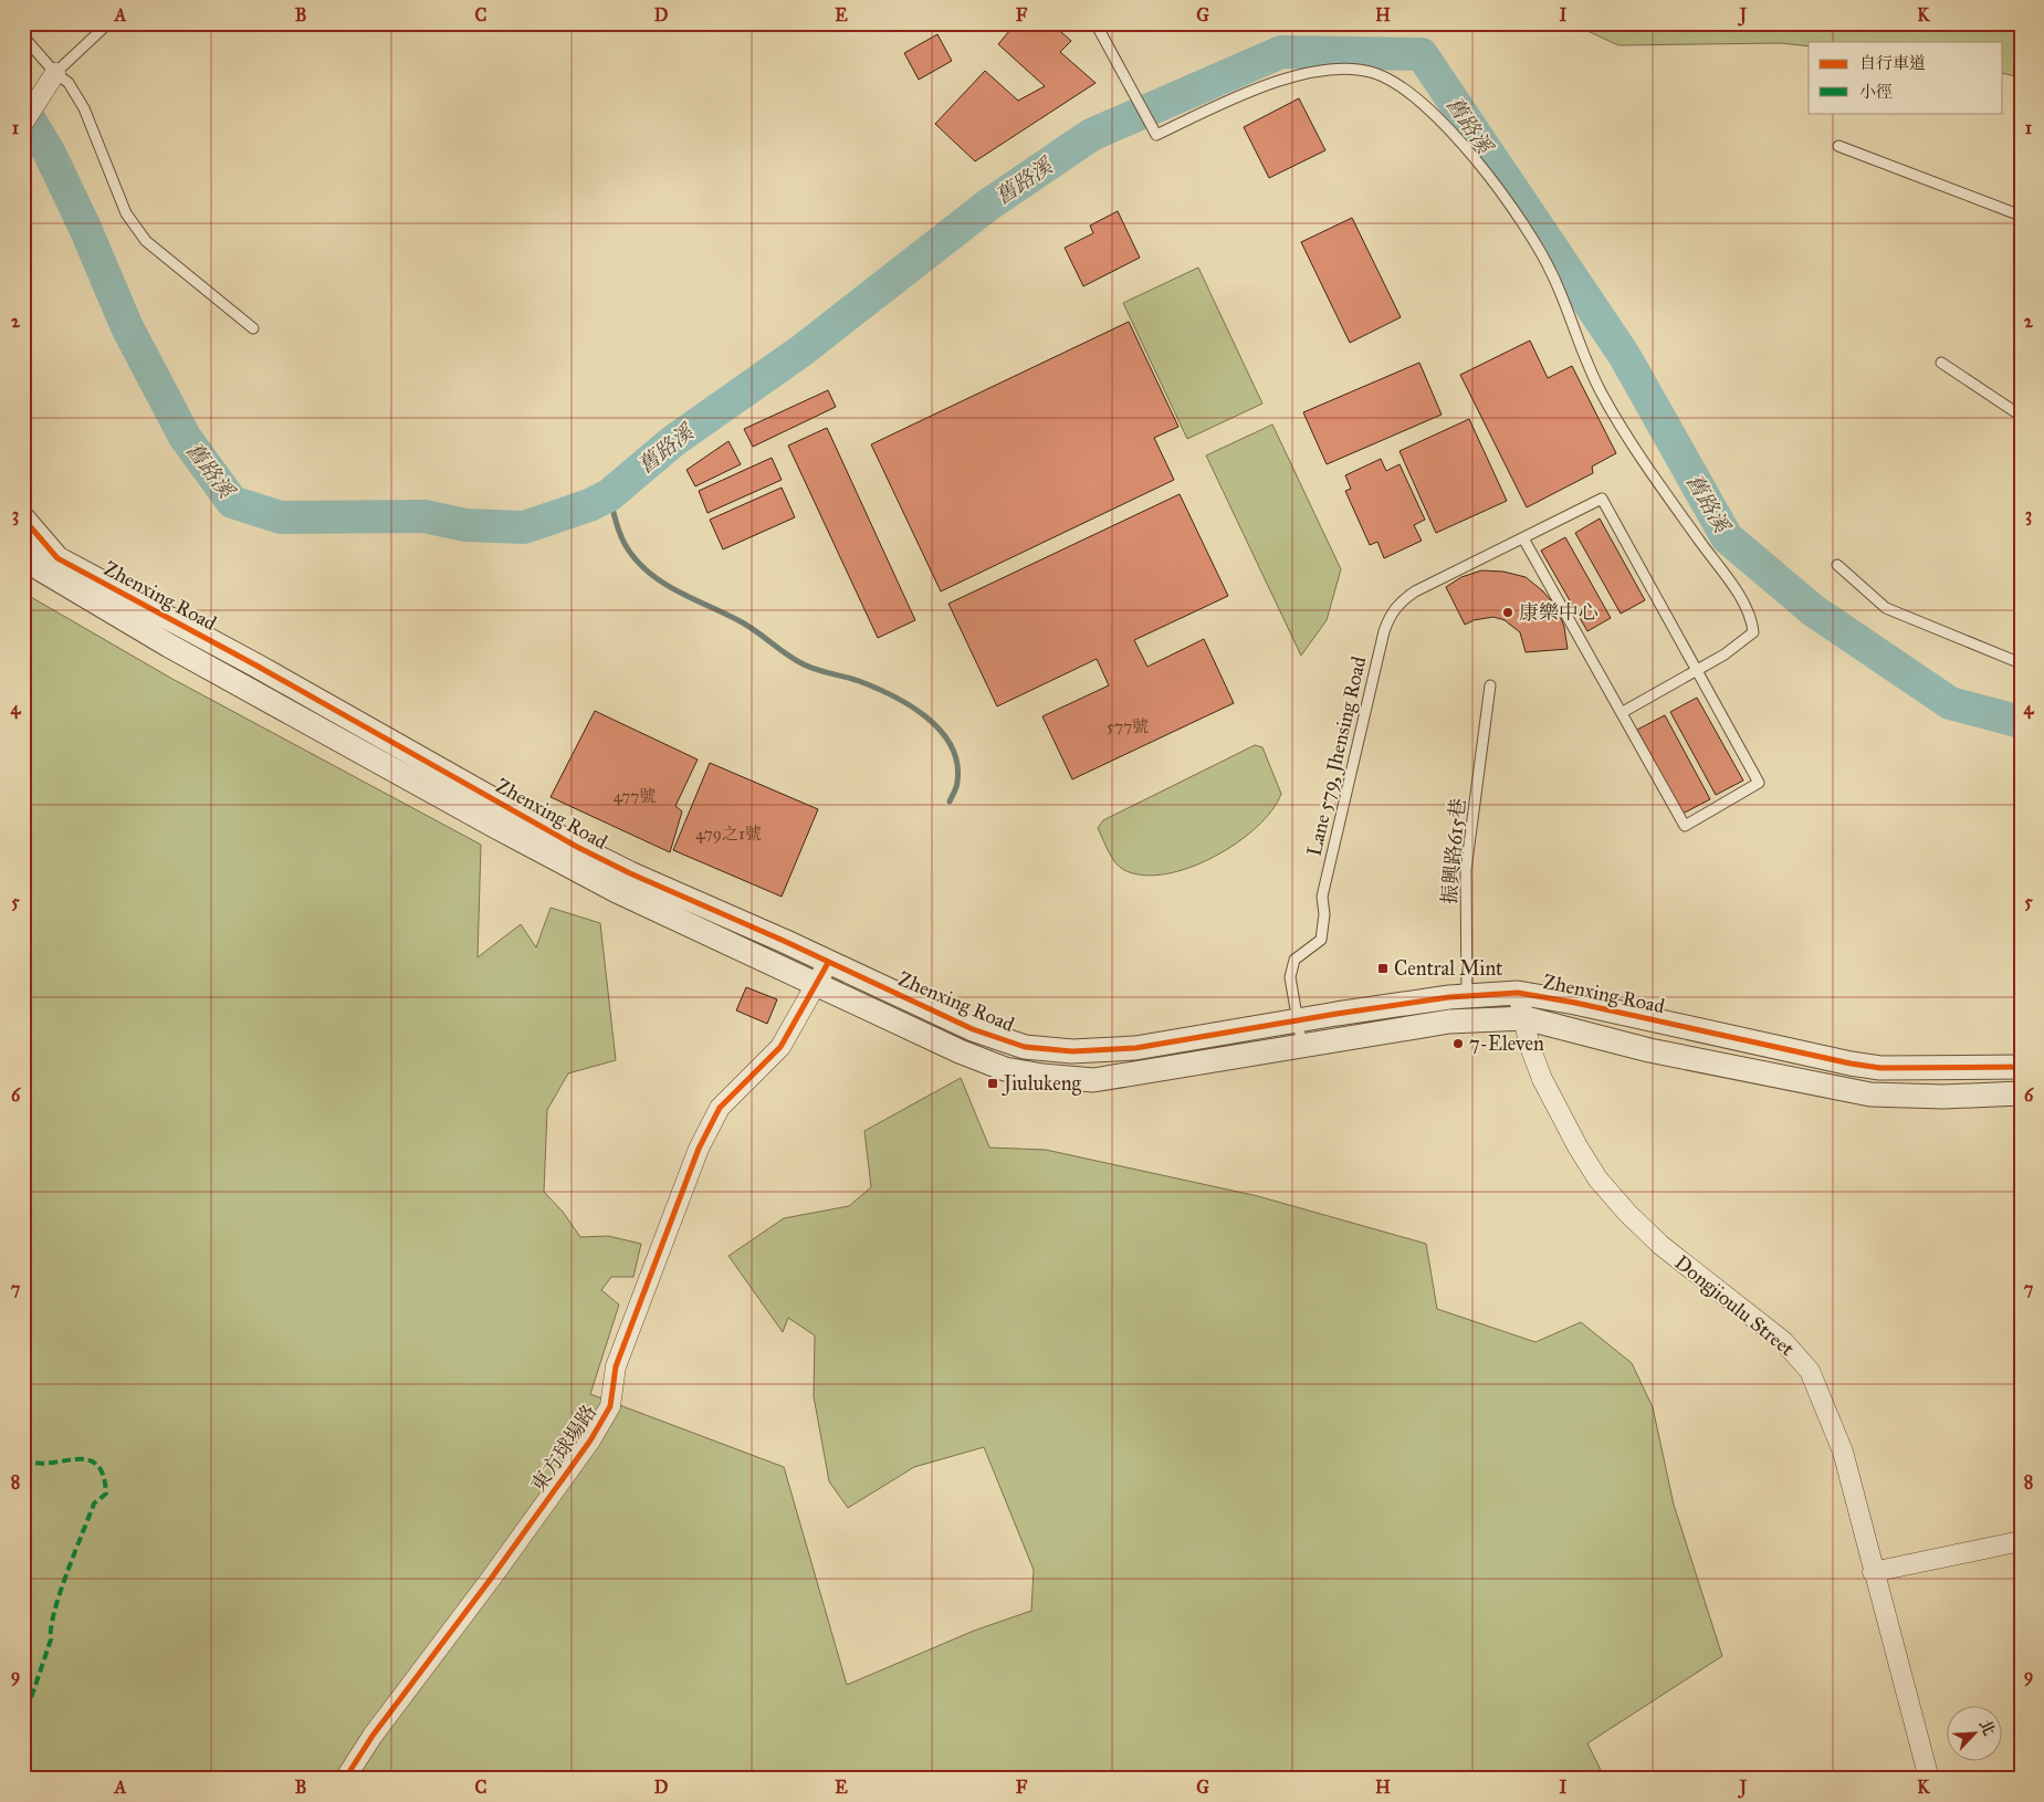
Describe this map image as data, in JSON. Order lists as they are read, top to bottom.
{
  "streets": {
    "street": ["Zhenxing Road", "Dongjioulu Street", "東方球場路"],
    "lane": ["Lane 579, Jhensing Road", "振興路615巷"]
  },
  "crossings": [
    ["Zhenxing Road", "Lane 579, Jhensing Road"],
    ["Zhenxing Road", "振興路615巷"],
    ["Zhenxing Road", "Dongjioulu Street"],
    ["Zhenxing Road", "東方球場路"]
  ],
  "water": ["舊路溪"],
  "places": {
    "other": ["康樂中心", "7-Eleven"],
    "transit": ["Central Mint", "Jiulukeng"]
  },
  "house_numbers": ["577號", "477號", "479之1號"],
  "legend": ["自行車道", "小徑"],
  "north": "top right",
  "grid": {
    "columns": [
      "A",
      "B",
      "C",
      "D",
      "E",
      "F",
      "G",
      "H",
      "I",
      "J",
      "K"
    ],
    "rows": [
      "1",
      "2",
      "3",
      "4",
      "5",
      "6",
      "7",
      "8",
      "9"
    ]
  }
}
